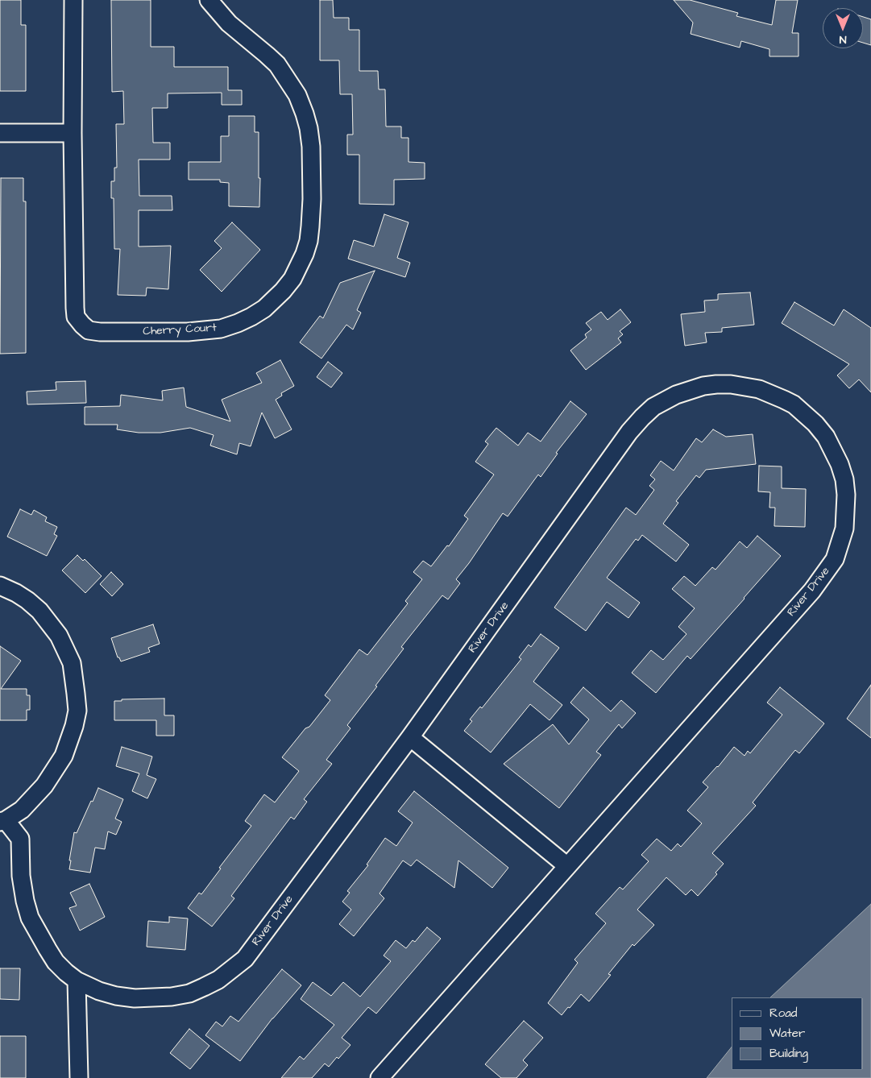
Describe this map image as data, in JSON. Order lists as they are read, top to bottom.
{
  "streets": {
    "street": ["Cherry Court", "River Drive"]
  },
  "legend": ["Road", "Water", "Building"],
  "north": "bottom"
}
